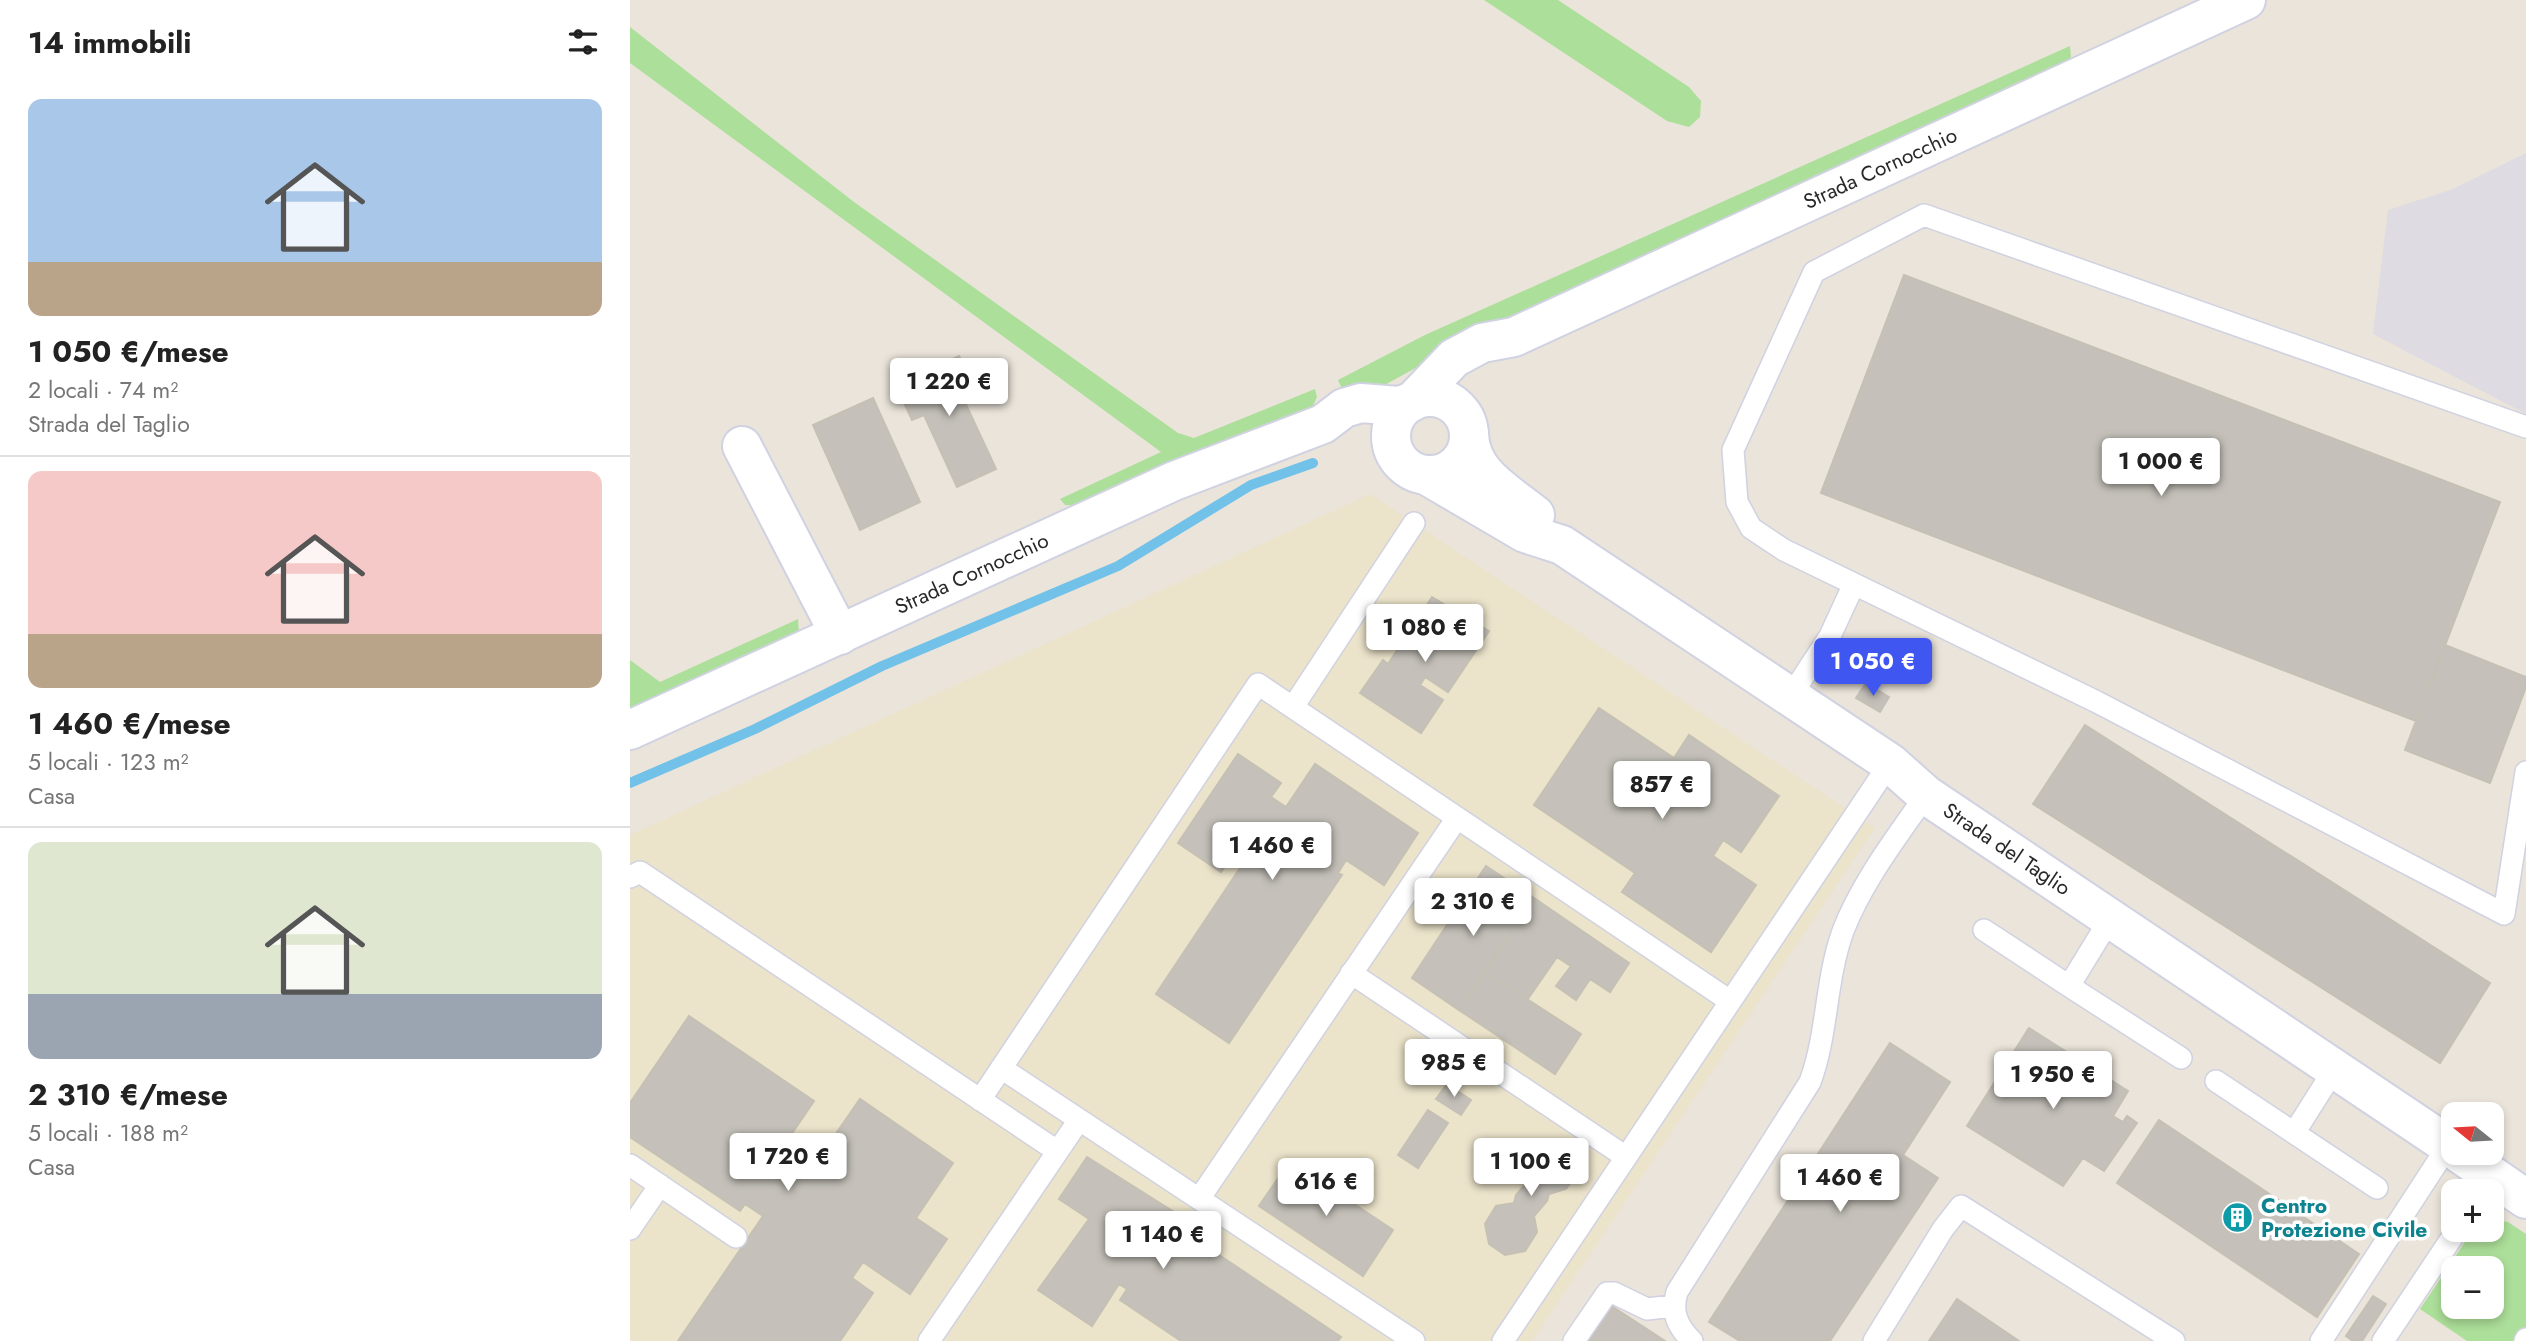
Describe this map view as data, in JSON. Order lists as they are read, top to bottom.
{
  "streets": {
    "street": ["Strada Cornocchio", "Strada del Taglio"]
  },
  "crossings": [
    ["Strada Cornocchio", "Strada del Taglio"]
  ],
  "places": {
    "building": ["Centro Protezione Civile"]
  },
  "north": "left",
  "page": {
    "heading": "14 immobili",
    "list": [
      {
        "name": "1 050 €/mese",
        "note": "2 locali · 74 m² · Strada del Taglio"
      },
      {
        "name": "1 460 €/mese",
        "note": "5 locali · 123 m² · Casa"
      },
      {
        "name": "2 310 €/mese",
        "note": "5 locali · 188 m² · Casa"
      }
    ],
    "price": [
      "1 220 €",
      "1 000 €",
      "1 080 €",
      "1 050 €",
      "857 €",
      "1 460 €",
      "2 310 €",
      "985 €",
      "1 950 €",
      "1 720 €",
      "1 100 €",
      "1 460 €",
      "616 €",
      "1 140 €"
    ],
    "map_buttons": ["+", "−"]
  }
}
